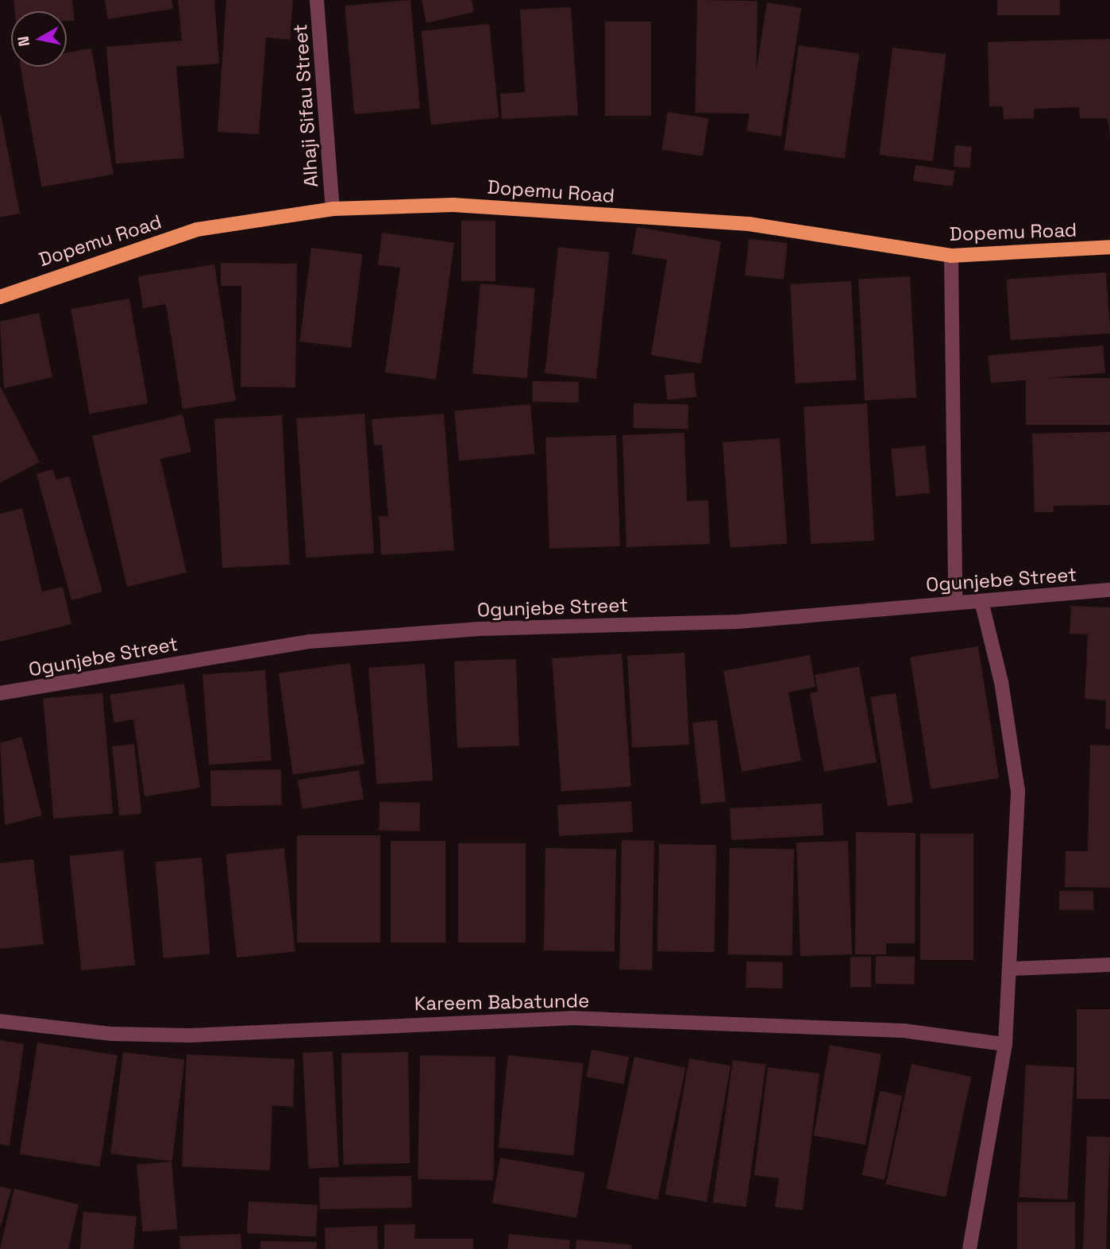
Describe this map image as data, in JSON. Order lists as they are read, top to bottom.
{
  "streets": {
    "main road": ["Dopemu Road"],
    "street": ["Alhaji Sifau Street", "Ogunjebe Street", "Kareem Babatunde"]
  },
  "crossings": [
    ["Alhaji Sifau Street", "Dopemu Road"]
  ],
  "north": "left"
}
